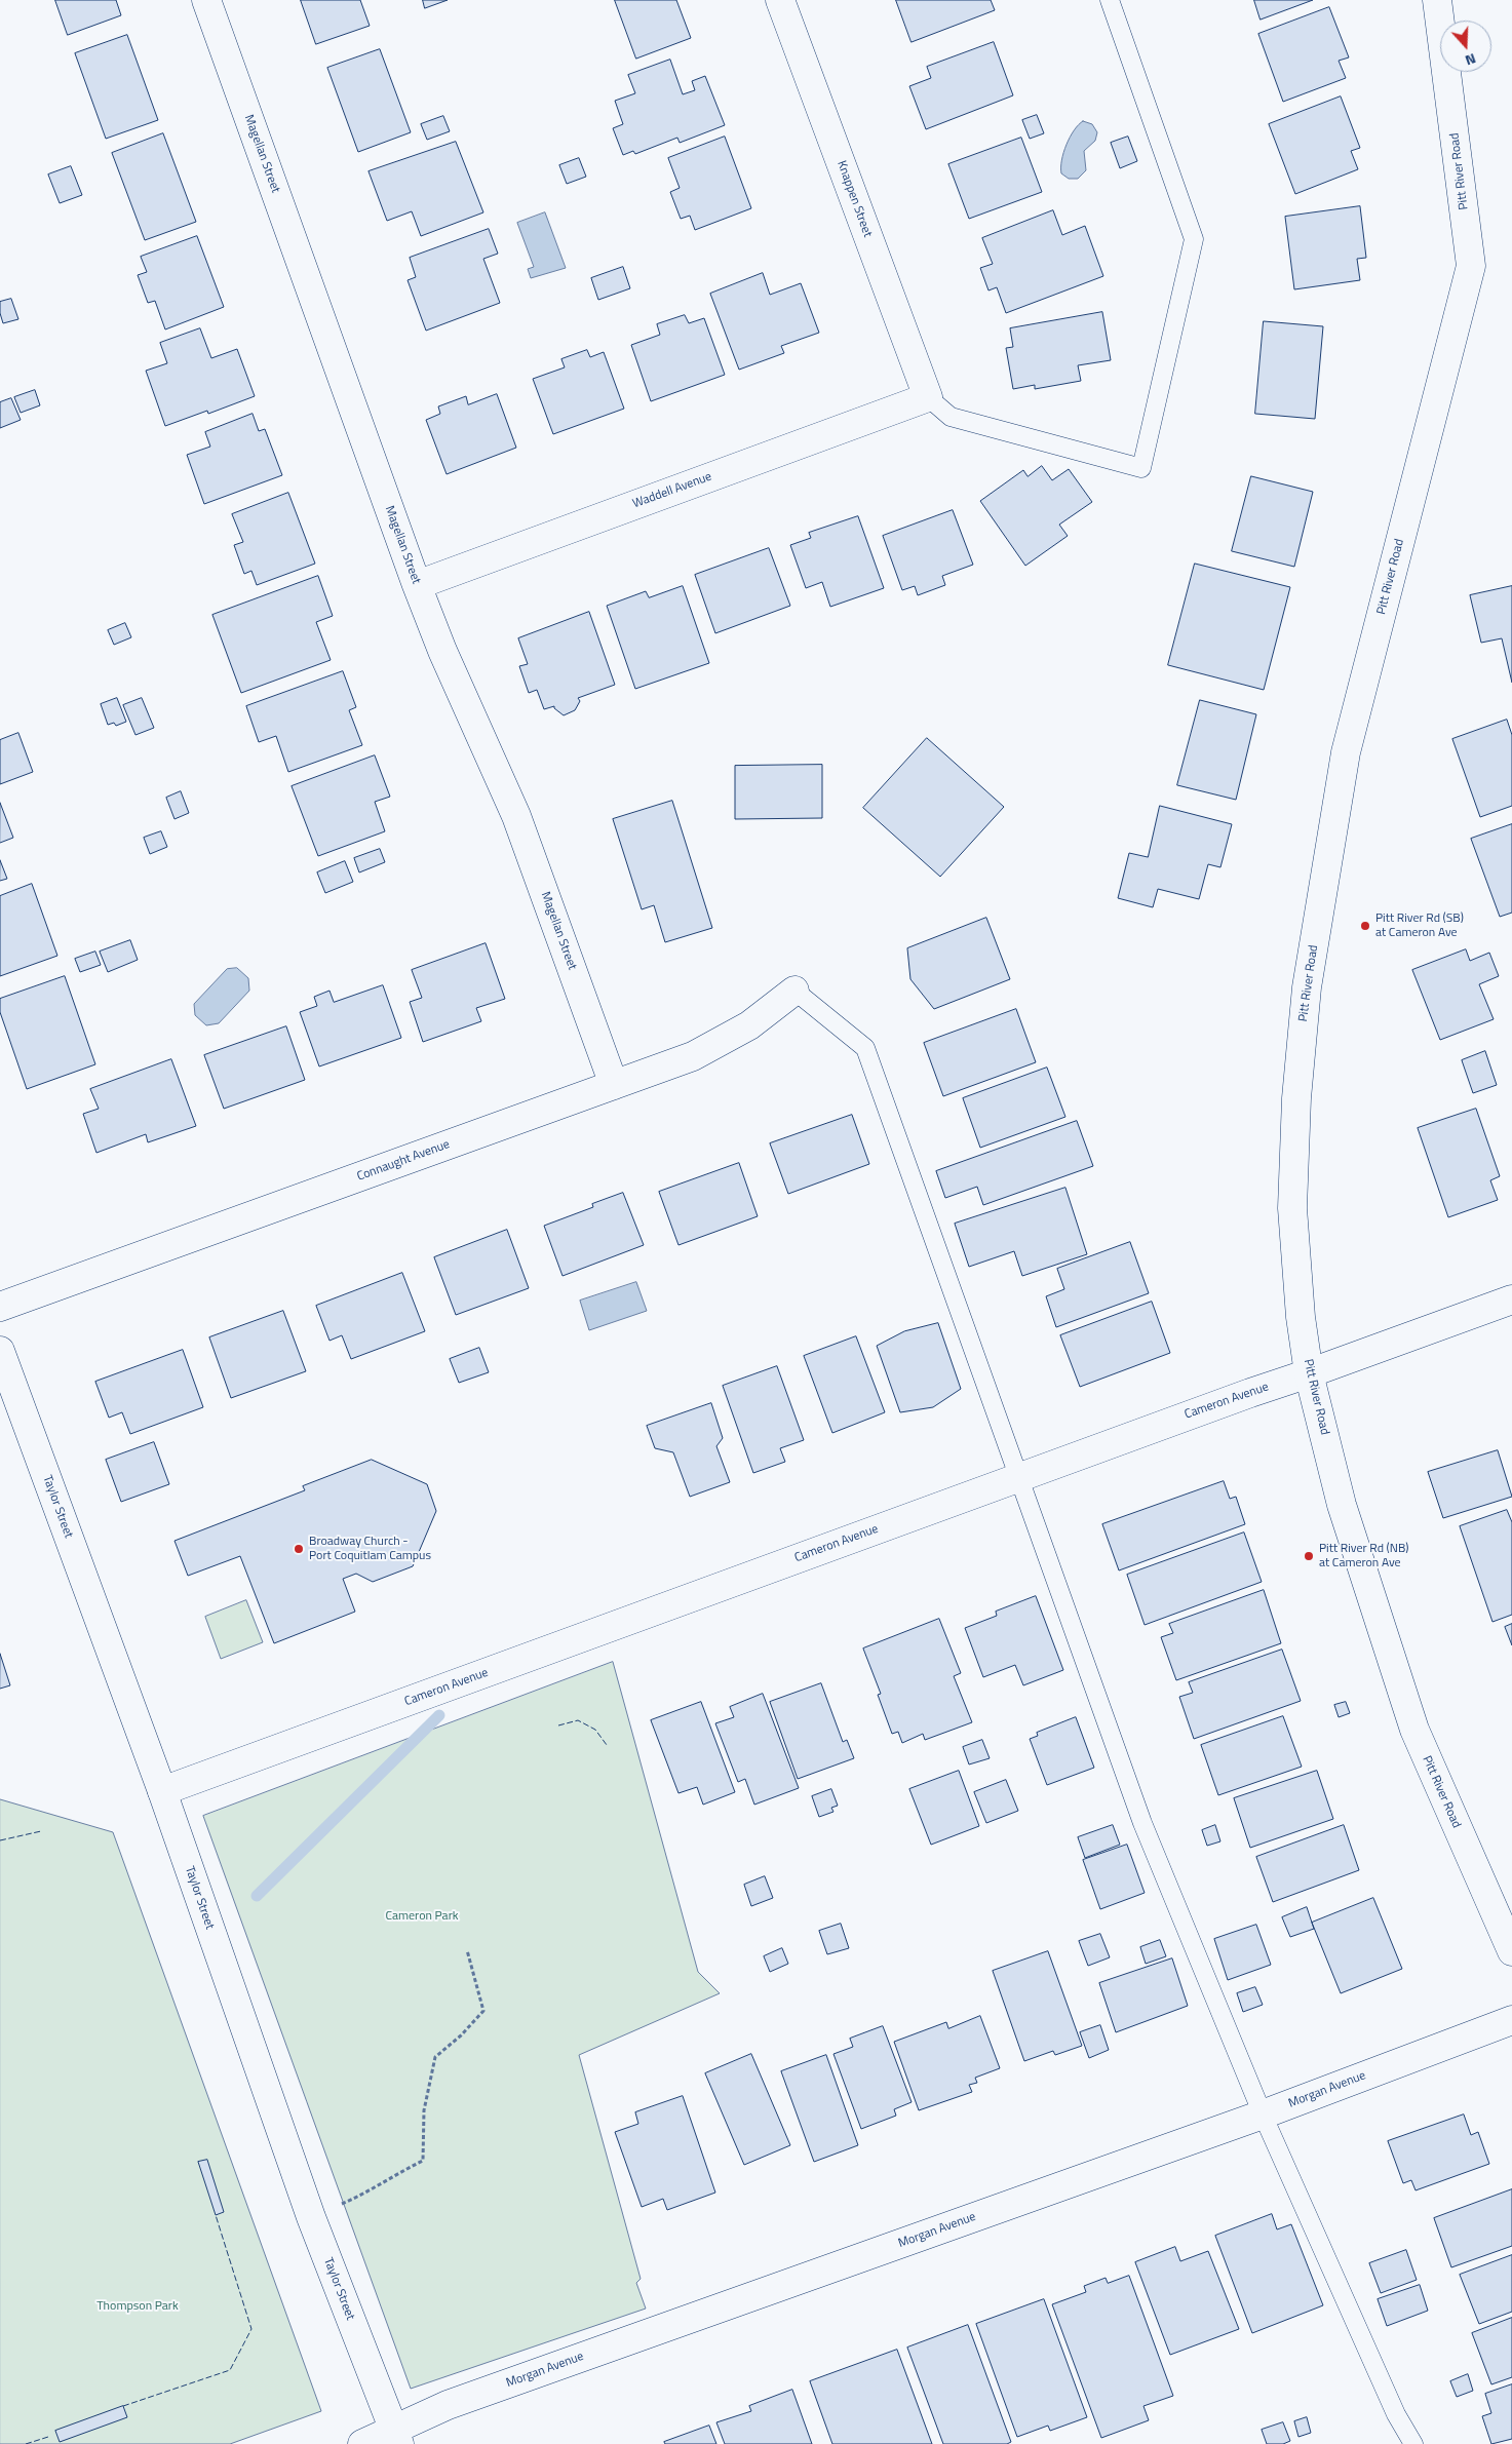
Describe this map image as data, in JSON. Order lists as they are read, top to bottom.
{
  "streets": {
    "street": [
      "Magellan Street",
      "Pitt River Road",
      "Knappen Street",
      "Waddell Avenue",
      "Connaught Avenue",
      "Cameron Avenue",
      "Taylor Street",
      "Morgan Avenue"
    ]
  },
  "crossings": [
    ["Magellan Street", "Waddell Avenue"],
    ["Magellan Street", "Connaught Avenue"],
    ["Pitt River Road", "Cameron Avenue"],
    ["Knappen Street", "Waddell Avenue"],
    ["Cameron Avenue", "Taylor Street"],
    ["Taylor Street", "Morgan Avenue"]
  ],
  "parks": ["Cameron Park", "Thompson Park"],
  "places": ["Pitt River Rd (SB) at Cameron Ave", "Broadway Church - Port Coquitlam Campus", "Pitt River Rd (NB) at Cameron Ave"],
  "north": "bottom"
}
